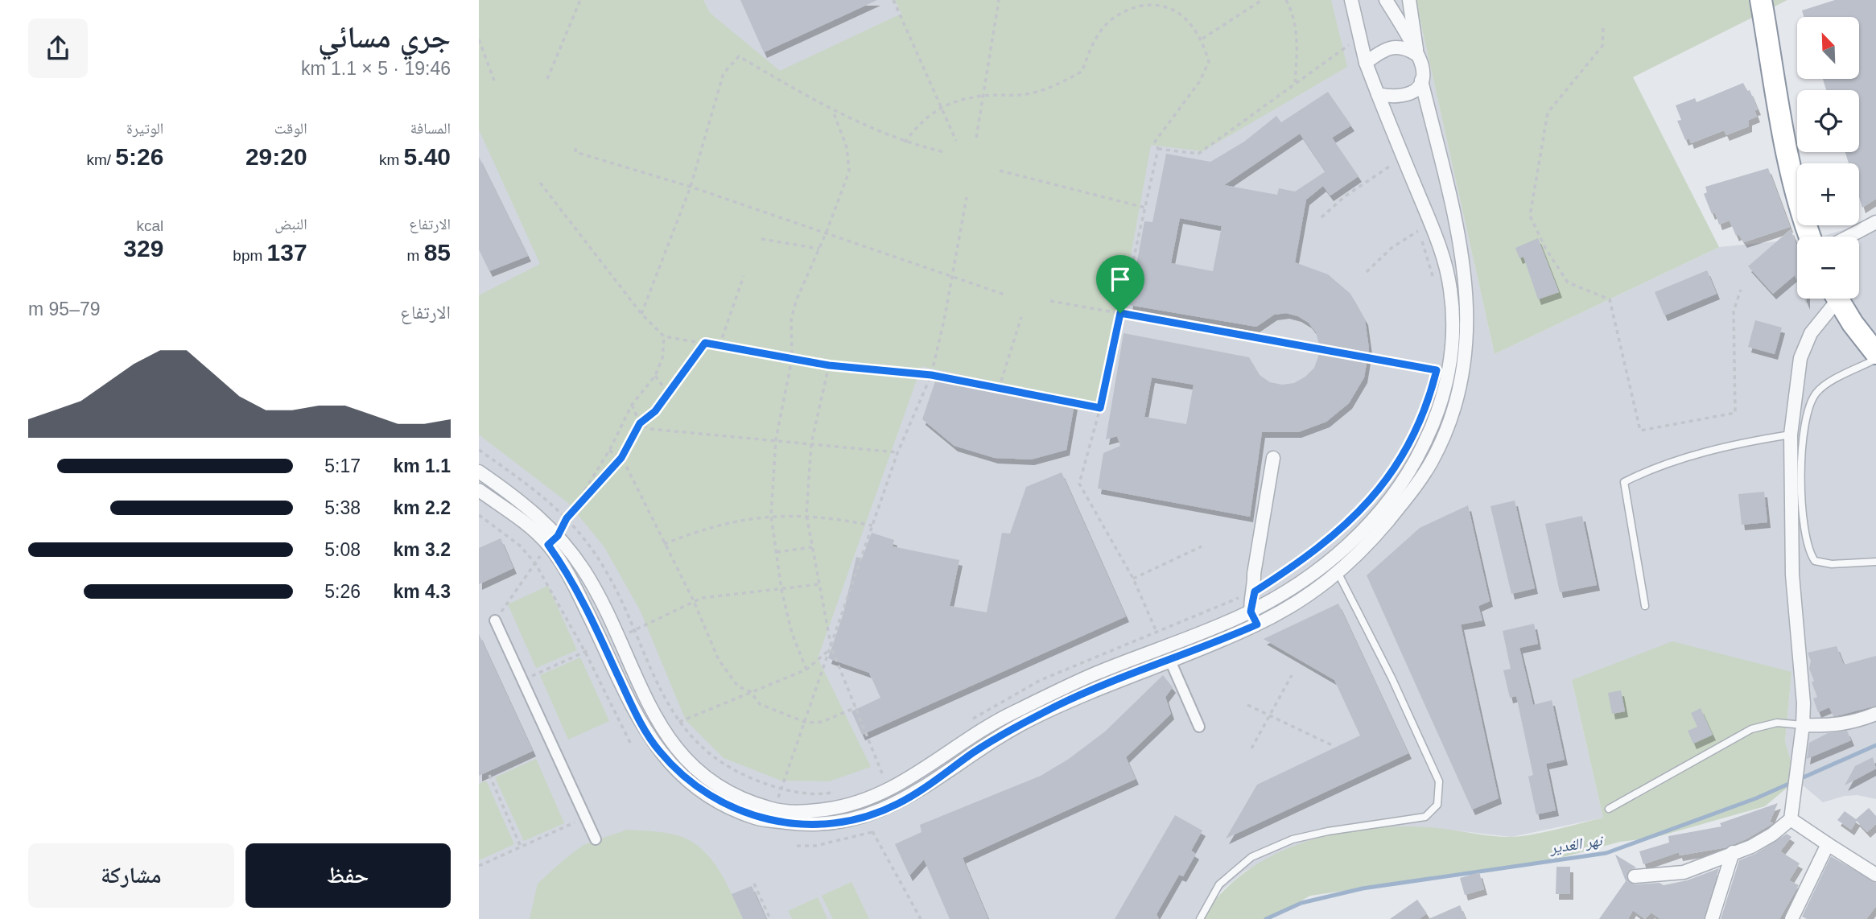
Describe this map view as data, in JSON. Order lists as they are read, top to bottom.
{
  "water": ["نهر الغدير"],
  "north": "top left",
  "page": {
    "heading": ["جري مسائي", "19:46 · 5 × 1.1 km"],
    "map_buttons": ["+", "−"],
    "stats": [
      ["المسافة", "5.40 km"],
      ["الوقت", "29:20"],
      ["الوتيرة", "5:26 /km"],
      ["الارتفاع", "85 m"],
      ["النبض", "137 bpm"],
      ["kcal", "329"]
    ],
    "chart": ["الارتفاع", "79–95 m"],
    "list": [
      {
        "name": "1.1 km",
        "note": "5:17"
      },
      {
        "name": "2.2 km",
        "note": "5:38"
      },
      {
        "name": "3.2 km",
        "note": "5:08"
      },
      {
        "name": "4.3 km",
        "note": "5:26"
      }
    ],
    "buttons": ["حفظ", "مشاركة"]
  }
}
